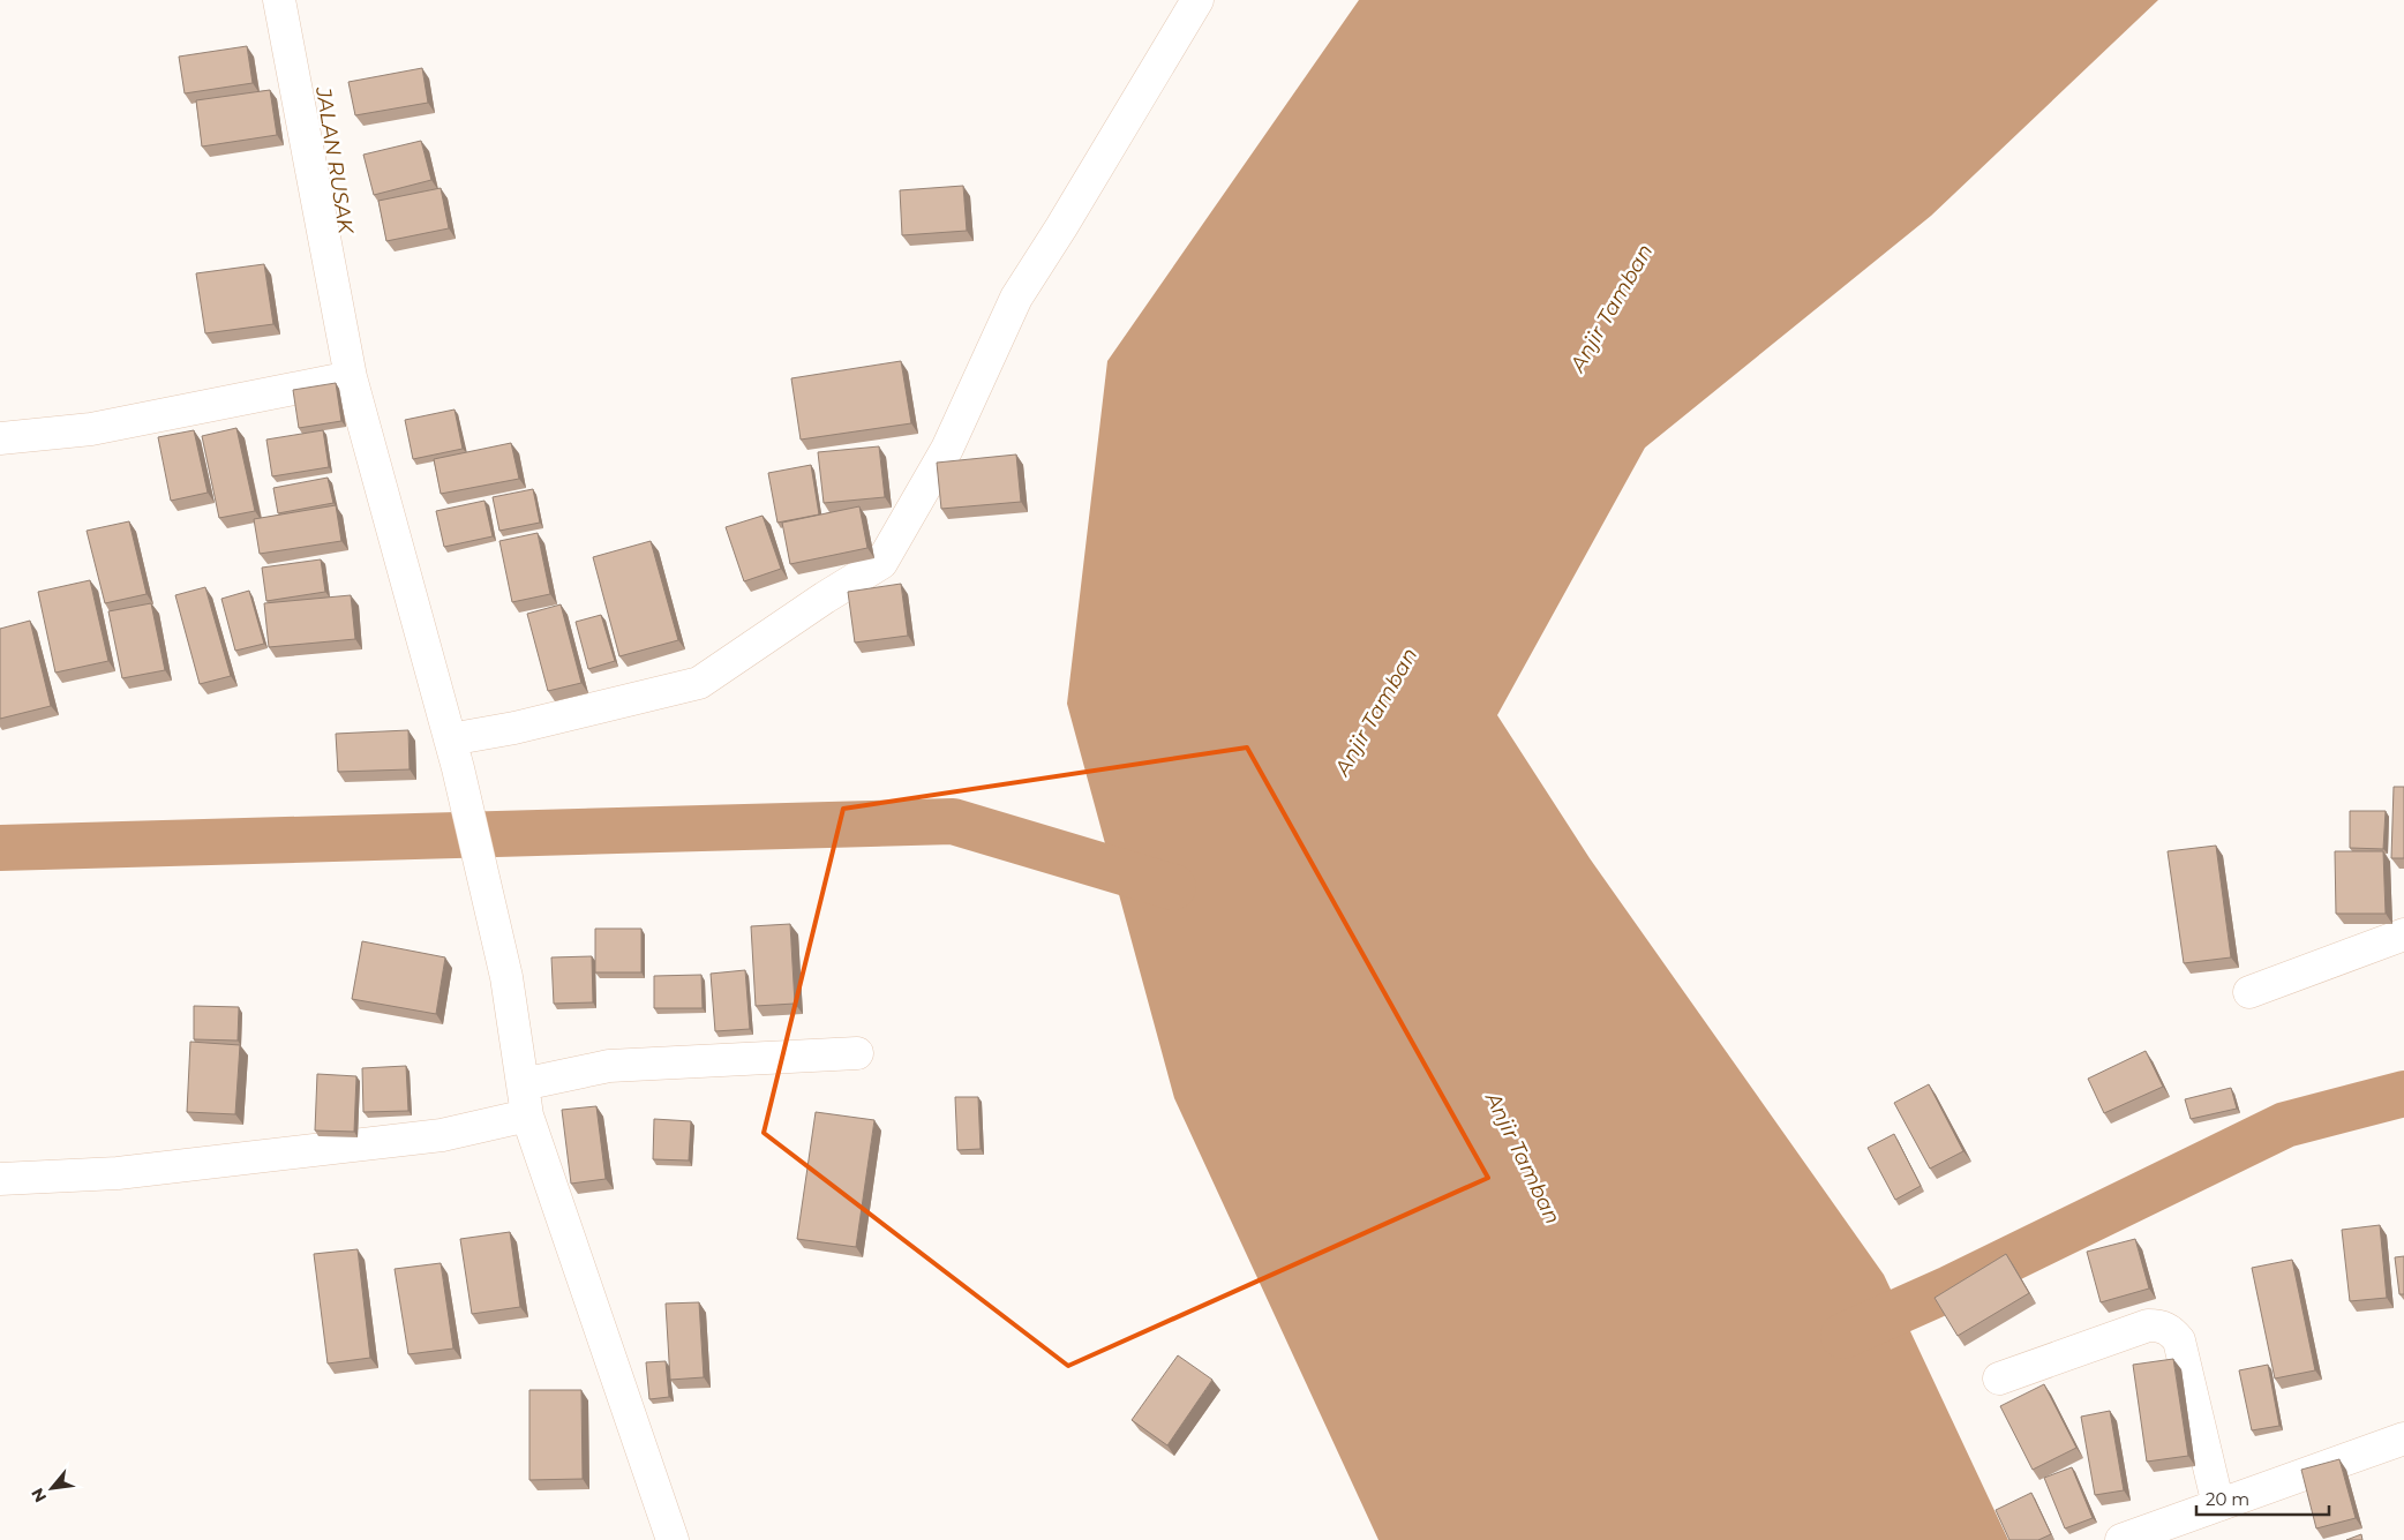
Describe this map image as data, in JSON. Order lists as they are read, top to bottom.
{
  "water": ["JALAN RUSAK", "Anjir Tamban"],
  "scale_bar": "20 m",
  "north": "bottom left"
}
